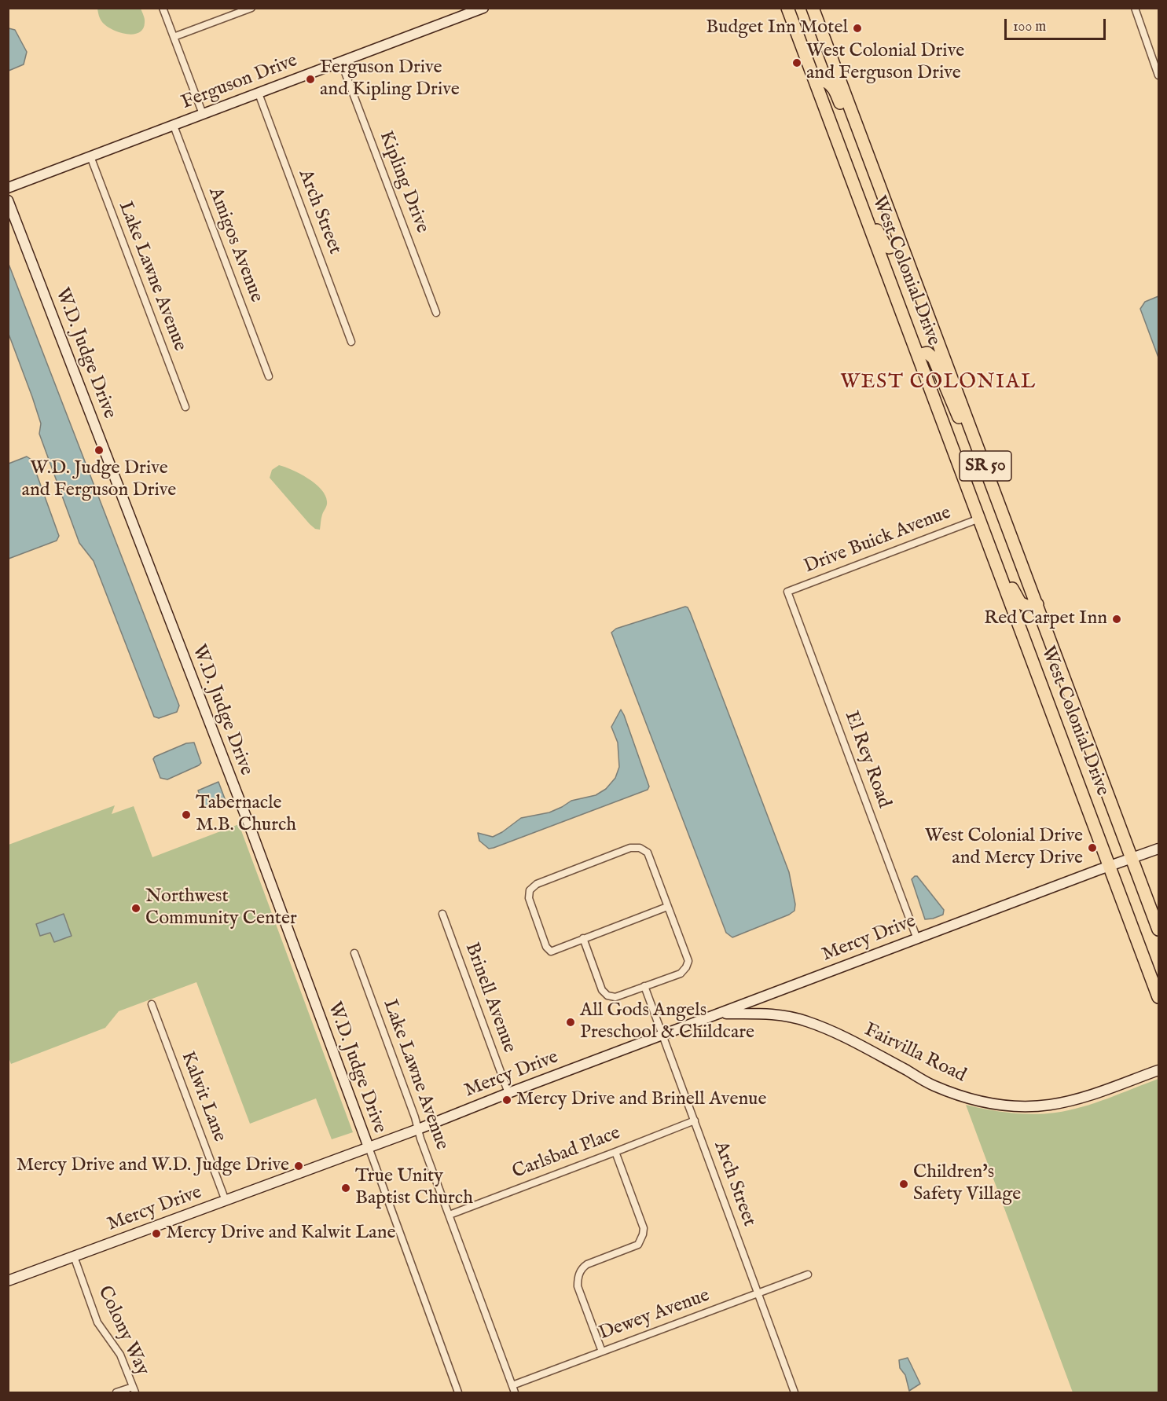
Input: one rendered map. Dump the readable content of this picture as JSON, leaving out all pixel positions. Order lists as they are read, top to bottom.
{
  "streets": {
    "highway": ["West Colonial Drive", "SR 50"],
    "street": [
      "Ferguson Drive",
      "Kipling Drive",
      "Arch Street",
      "Amigos Avenue",
      "Lake Lawne Avenue",
      "W.D. Judge Drive",
      "Drive Buick Avenue",
      "El Rey Road",
      "Mercy Drive",
      "Brinell Avenue",
      "Fairvilla Road",
      "Kalwit Lane",
      "Carlsbad Place",
      "Dewey Avenue",
      "Colony Way"
    ]
  },
  "crossings": [
    ["Ferguson Drive", "Kipling Drive"],
    ["Ferguson Drive", "Arch Street"],
    ["Ferguson Drive", "Amigos Avenue"],
    ["Ferguson Drive", "Lake Lawne Avenue"],
    ["Arch Street", "Mercy Drive"],
    ["Arch Street", "Carlsbad Place"],
    ["Arch Street", "Dewey Avenue"],
    ["West Colonial Drive", "Drive Buick Avenue"],
    ["West Colonial Drive", "Mercy Drive"],
    ["Lake Lawne Avenue", "Mercy Drive"],
    ["Lake Lawne Avenue", "Carlsbad Place"],
    ["Lake Lawne Avenue", "Dewey Avenue"],
    ["W.D. Judge Drive", "Mercy Drive"],
    ["Drive Buick Avenue", "El Rey Road"],
    ["El Rey Road", "Mercy Drive"],
    ["Mercy Drive", "Brinell Avenue"],
    ["Mercy Drive", "Fairvilla Road"],
    ["Mercy Drive", "Kalwit Lane"],
    ["Mercy Drive", "Colony Way"]
  ],
  "districts": ["WEST COLONIAL"],
  "places": [
    "Budget Inn Motel",
    "West Colonial Drive and Ferguson Drive",
    "Ferguson Drive and Kipling Drive",
    "W.D. Judge Drive and Ferguson Drive",
    "Red Carpet Inn",
    "Tabernacle M.B. Church",
    "West Colonial Drive and Mercy Drive",
    "Northwest Community Center",
    "All Gods Angels Preschool & Childcare",
    "Mercy Drive and Brinell Avenue",
    "Mercy Drive and W.D. Judge Drive",
    "Children's Safety Village",
    "True Unity Baptist Church",
    "Mercy Drive and Kalwit Lane"
  ],
  "scale_bar": "100 m"
}
